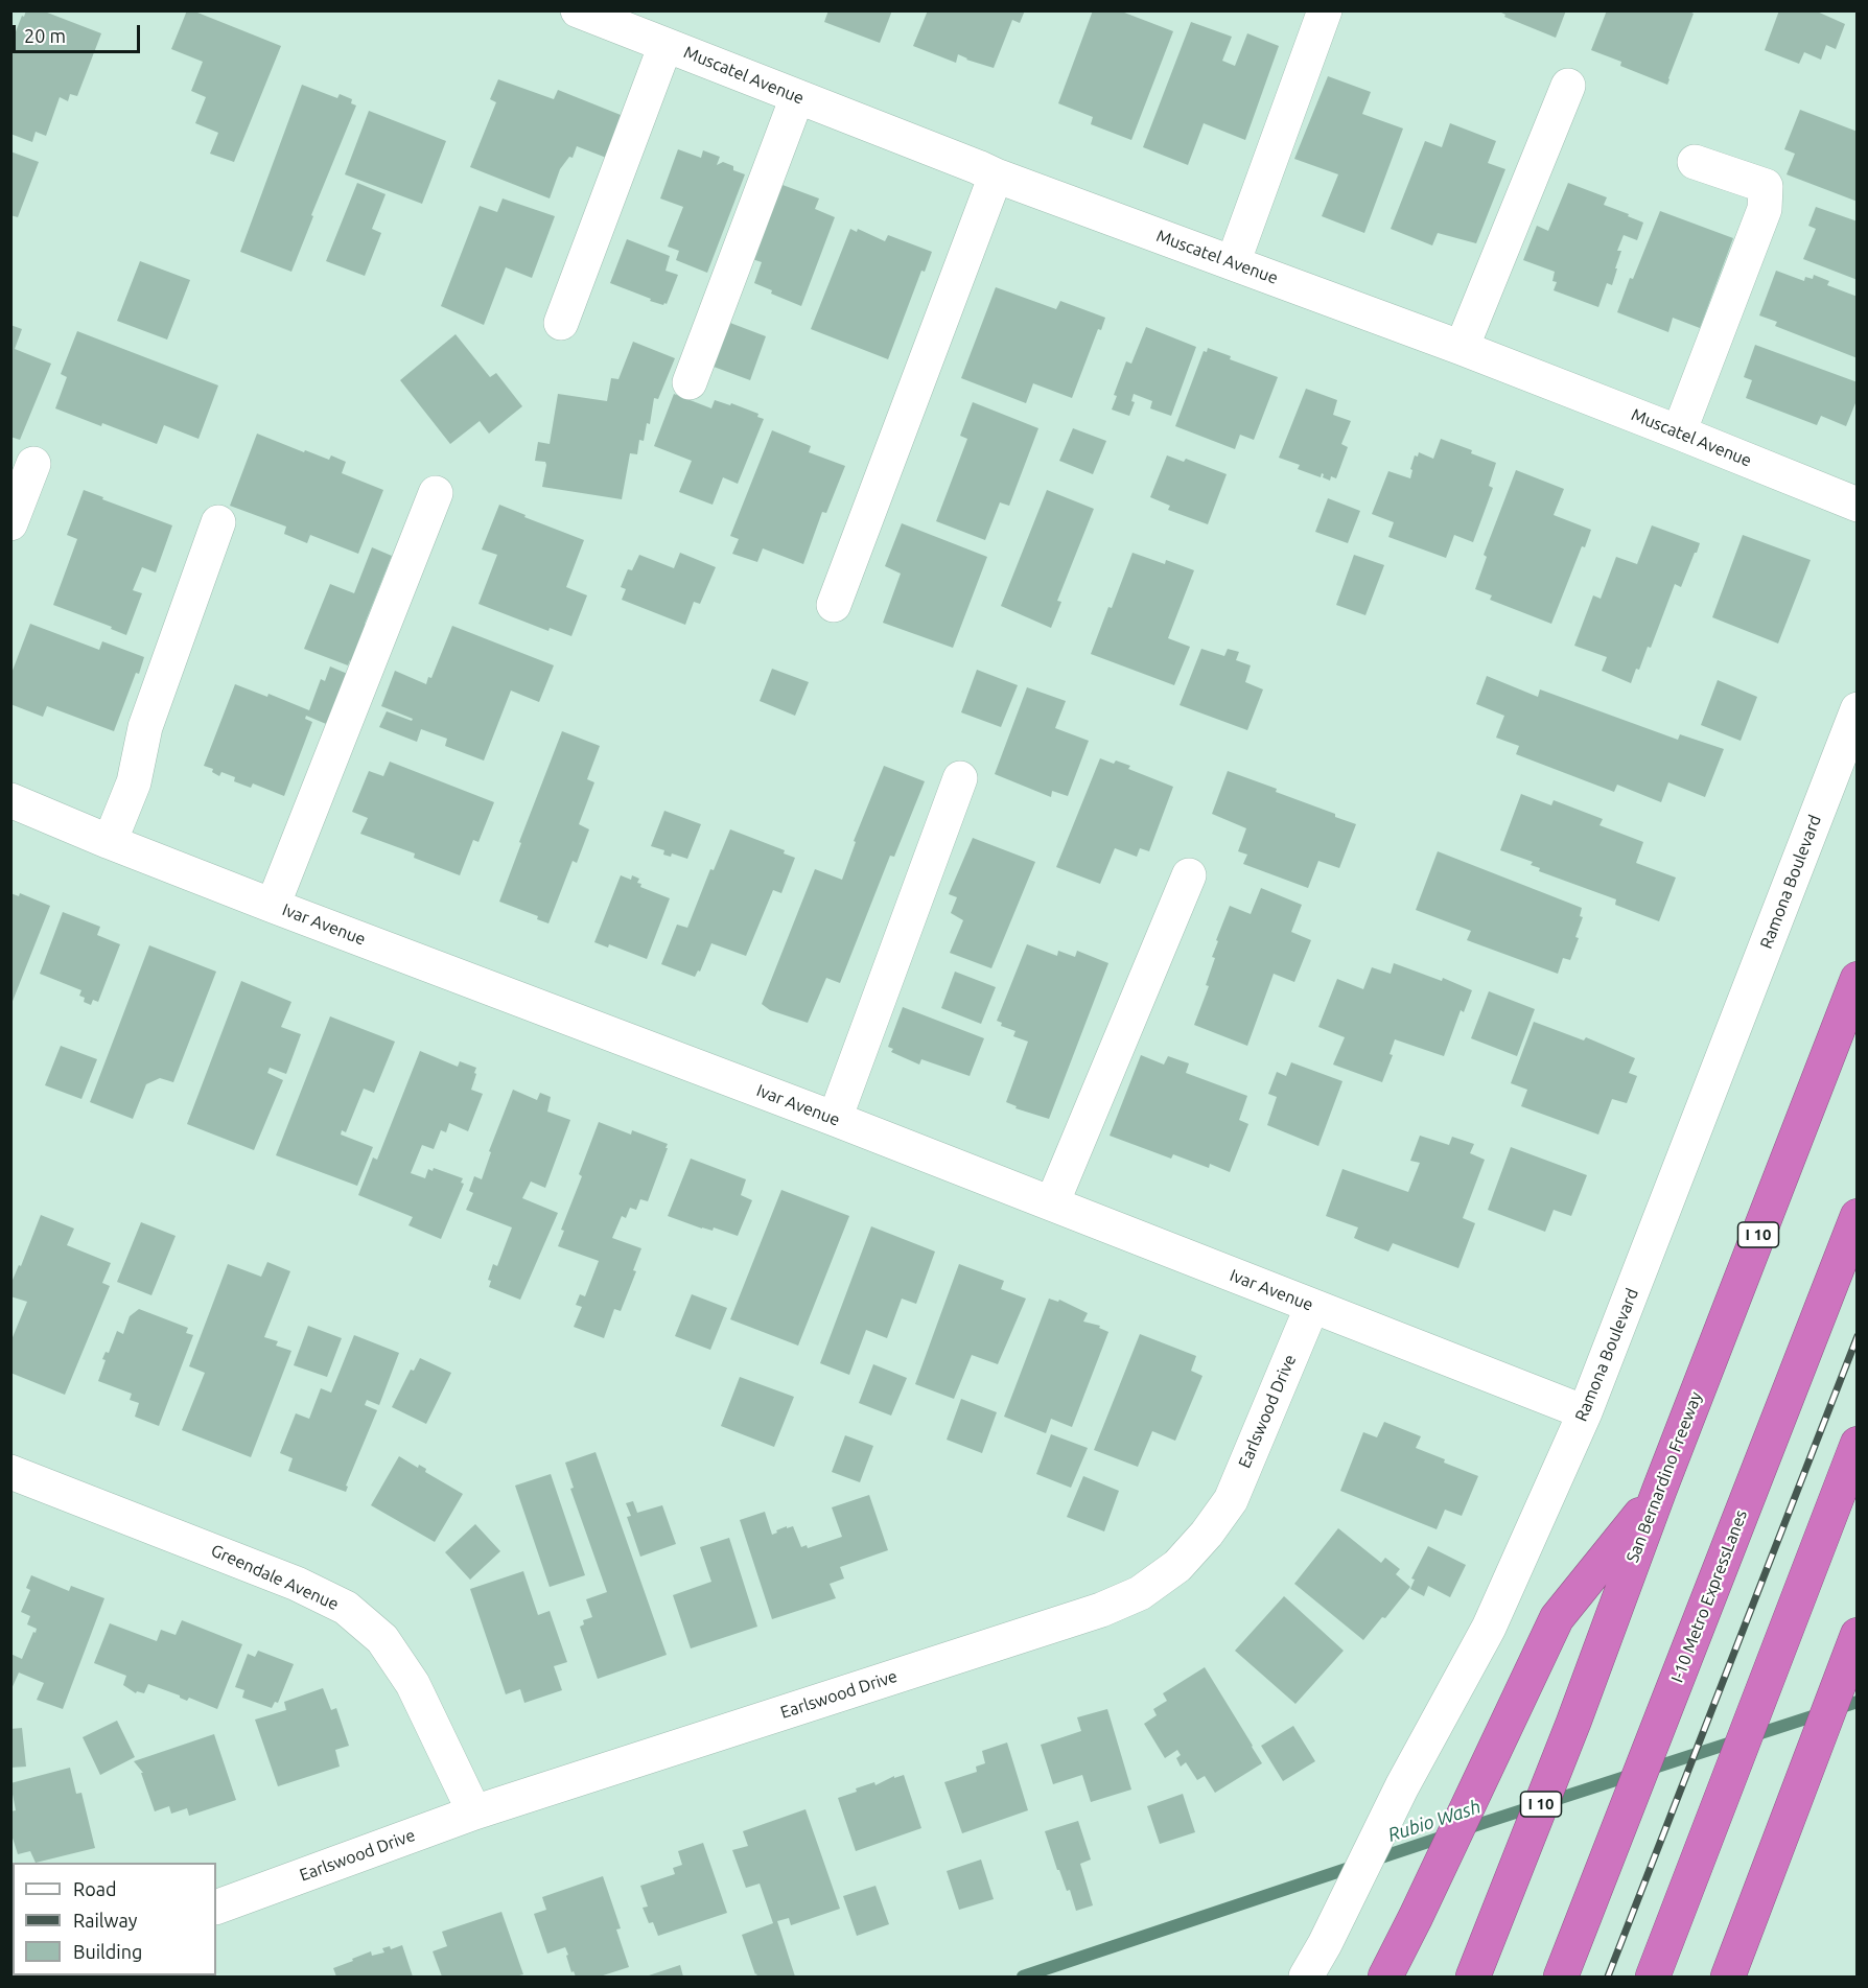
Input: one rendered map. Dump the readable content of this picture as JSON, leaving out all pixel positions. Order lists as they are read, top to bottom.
{
  "streets": {
    "highway": ["I 10", "San Bernardino Freeway", "I-10 Metro ExpressLanes"],
    "street": [
      "Muscatel Avenue",
      "Ramona Boulevard",
      "Ivar Avenue",
      "Earlswood Drive",
      "Greendale Avenue"
    ]
  },
  "crossings": [
    ["Ramona Boulevard", "Ivar Avenue"],
    ["Ivar Avenue", "Earlswood Drive"],
    ["Earlswood Drive", "Greendale Avenue"]
  ],
  "water": ["Rubio Wash"],
  "legend": ["Road", "Railway", "Building"],
  "scale_bar": "20 m"
}
